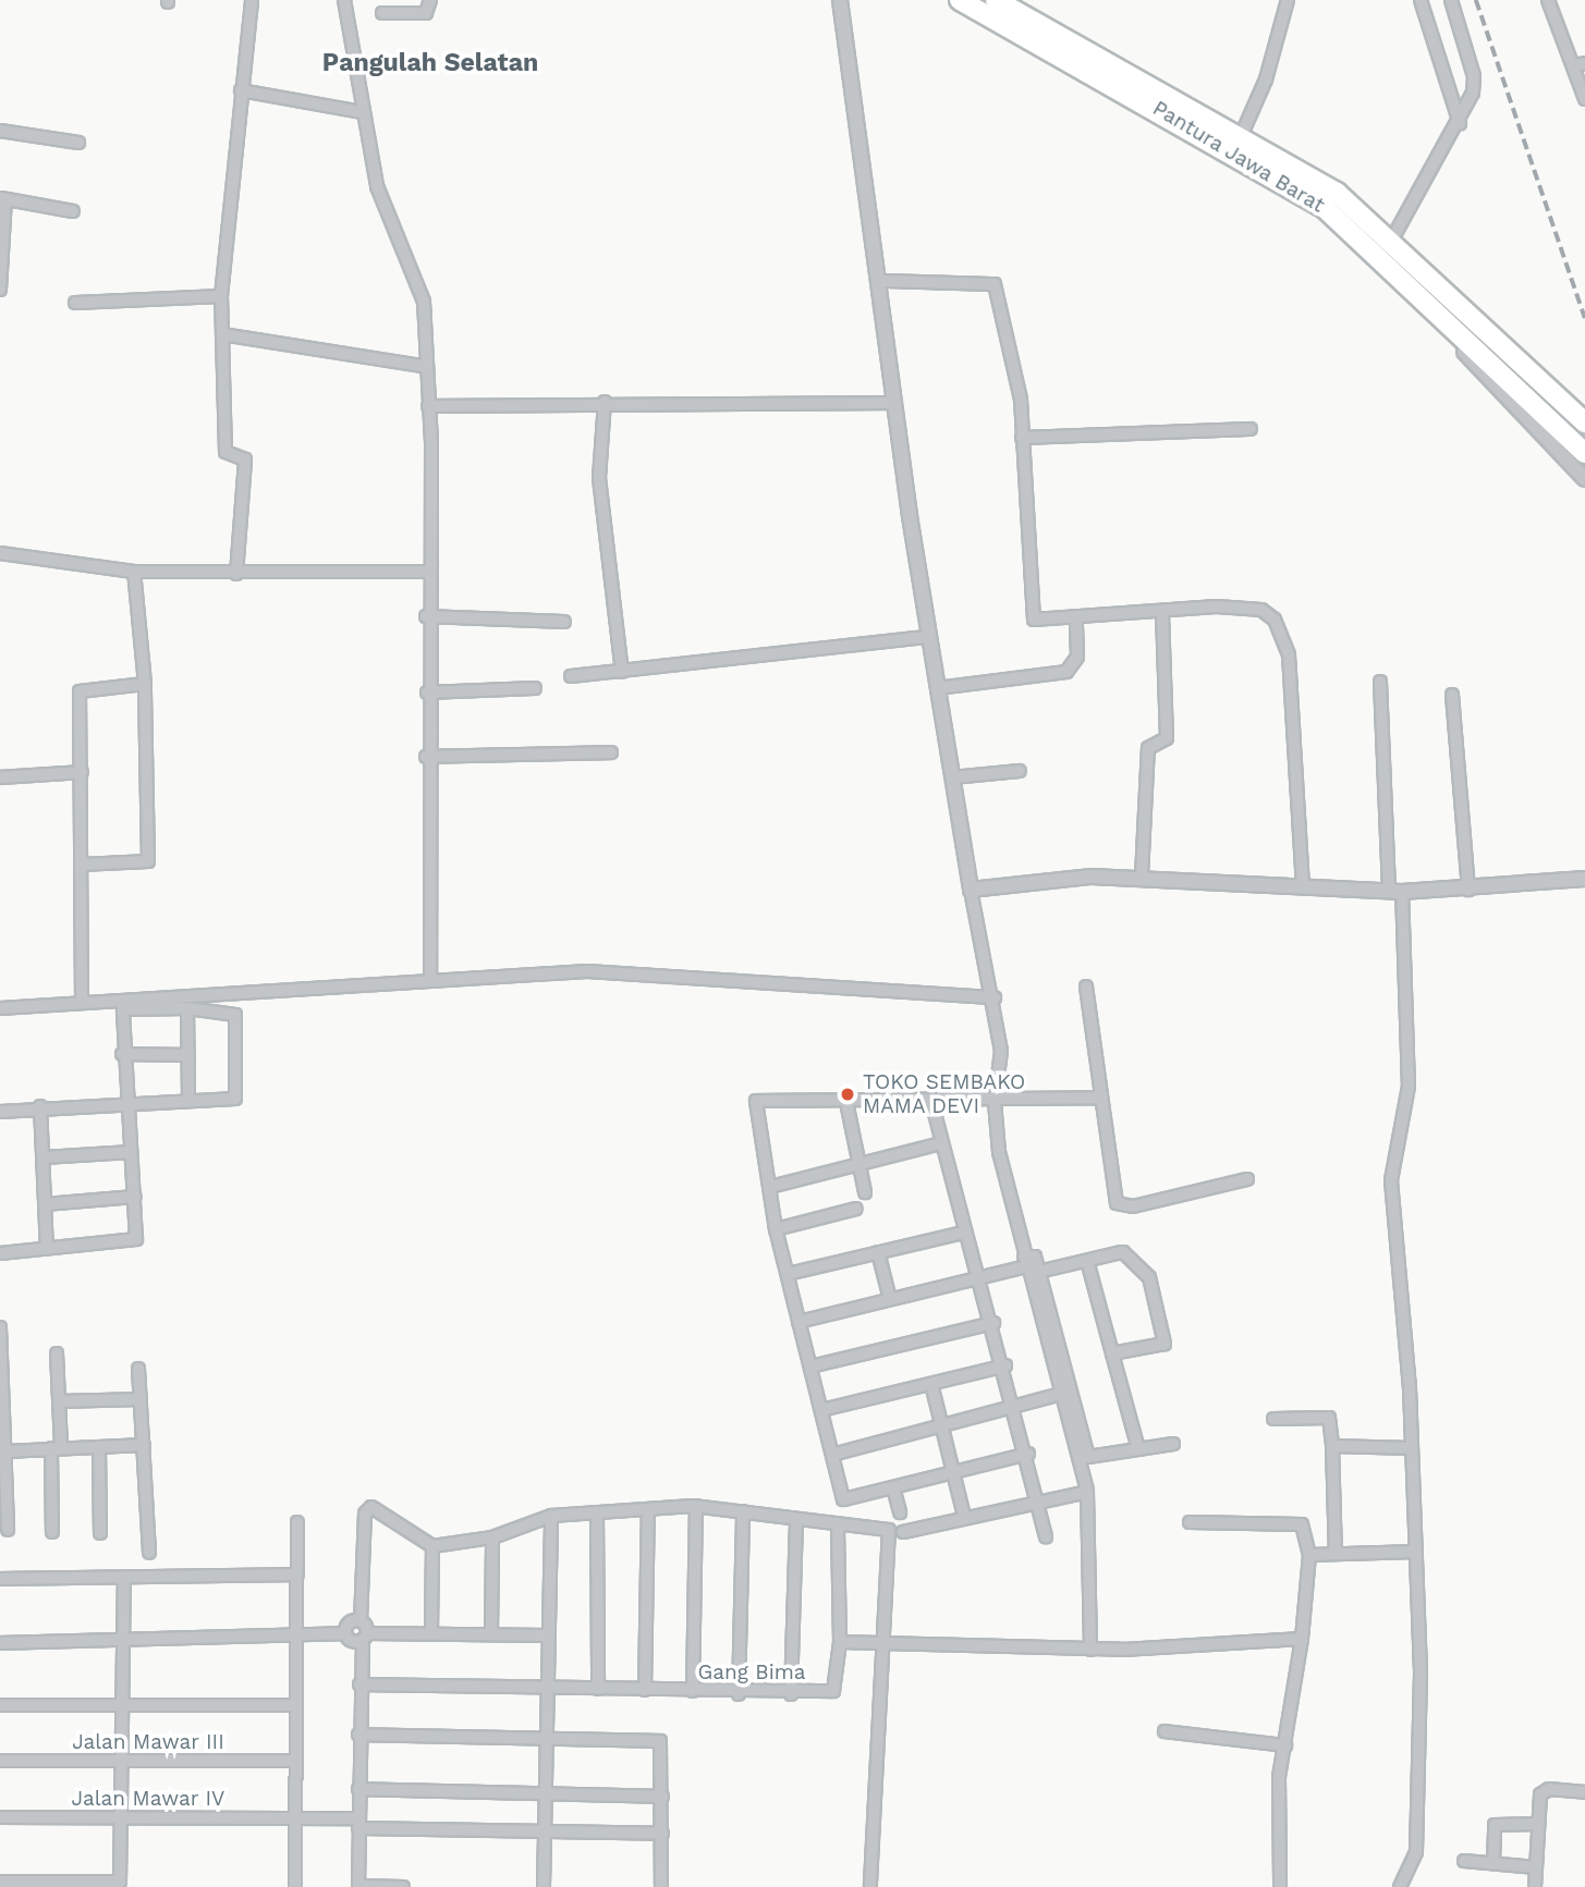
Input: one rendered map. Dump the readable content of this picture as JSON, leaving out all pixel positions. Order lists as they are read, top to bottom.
{
  "streets": {
    "highway": ["Pantura Jawa Barat"],
    "street": ["Gang Bima", "Jalan Mawar III", "Jalan Mawar IV"]
  },
  "districts": ["Pangulah Selatan"],
  "places": ["TOKO SEMBAKO MAMA DEVI"]
}
